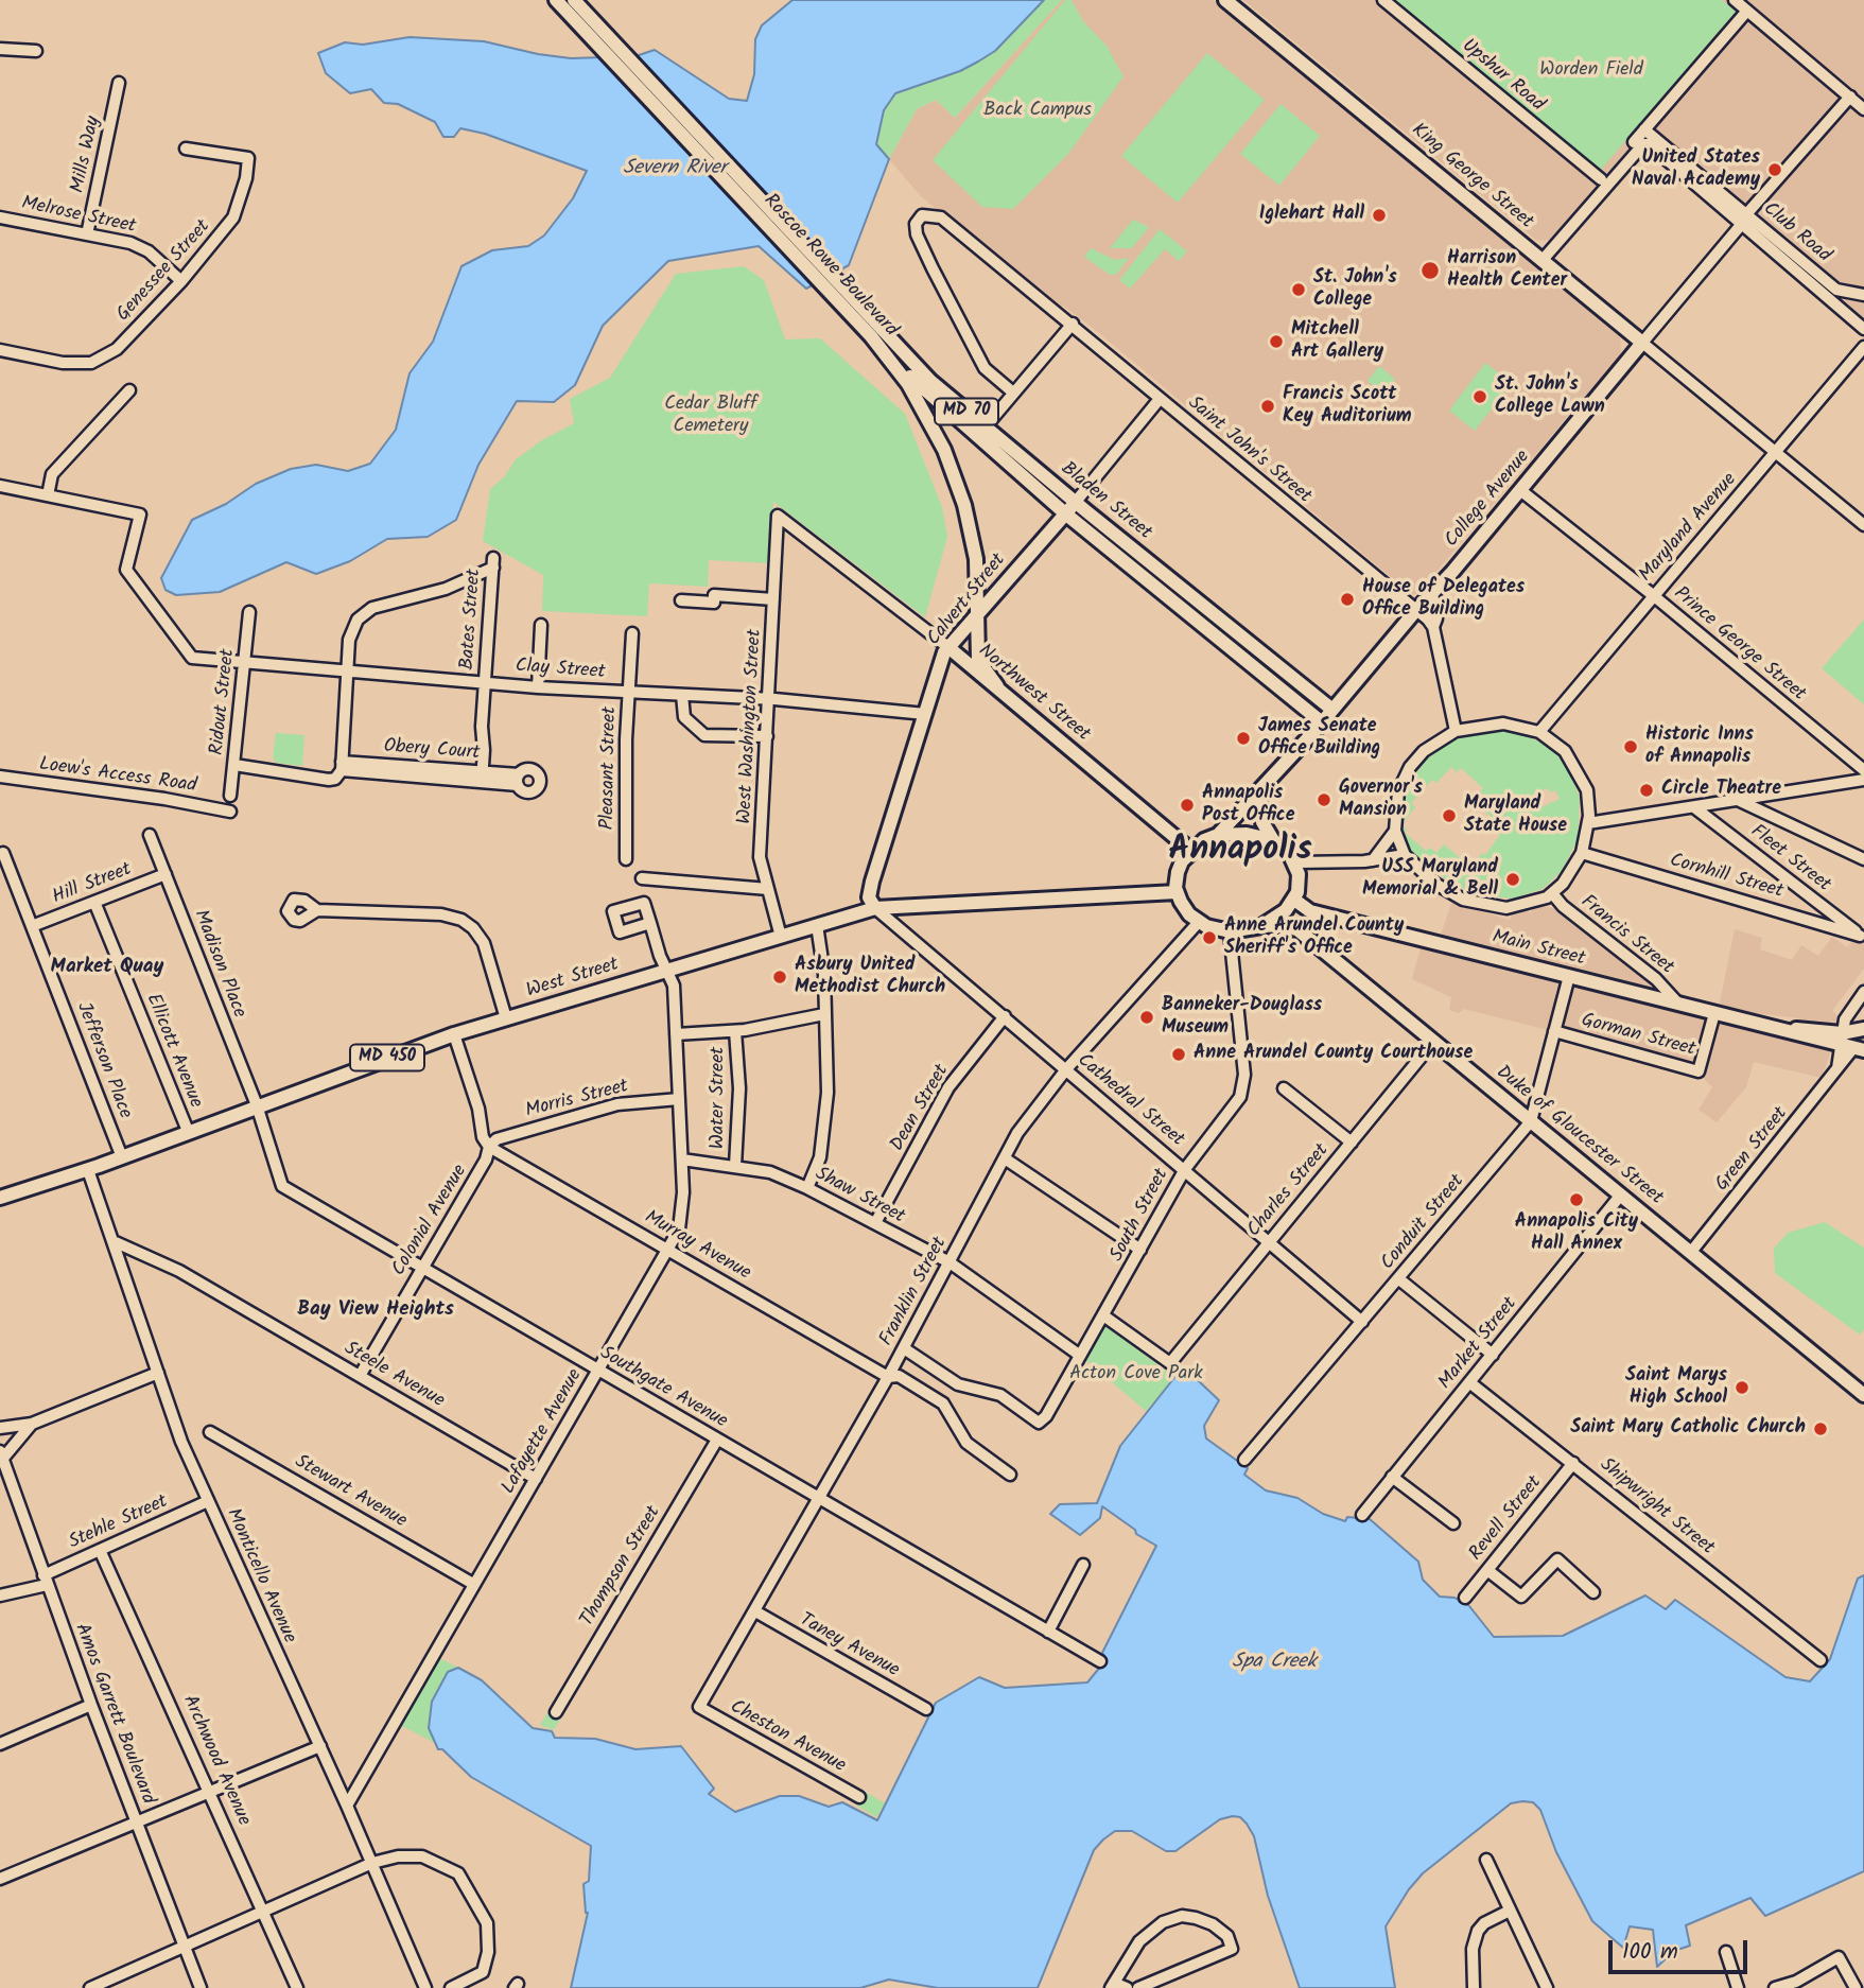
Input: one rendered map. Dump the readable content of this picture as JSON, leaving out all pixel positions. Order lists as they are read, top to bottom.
{
  "streets": {
    "main road": [
      "King George Street",
      "Roscoe Rowe Boulevard",
      "MD 70",
      "College Avenue",
      "Bladen Street",
      "Calvert Street",
      "Northwest Street",
      "Main Street",
      "West Street",
      "MD 450",
      "Duke of Gloucester Street"
    ],
    "street": [
      "Upshur Road",
      "Mills Way",
      "Melrose Street",
      "Club Road",
      "Genessee Street",
      "Saint John's Street",
      "Maryland Avenue",
      "Bates Street",
      "Prince George Street",
      "Clay Street",
      "Ridout Street",
      "West Washington Street",
      "Obery Court",
      "Pleasant Street",
      "Loew's Access Road",
      "Fleet Street",
      "Cornhill Street",
      "Hill Street",
      "Francis Street",
      "Madison Place",
      "Gorman Street",
      "Ellicott Avenue",
      "Jefferson Place",
      "Water Street",
      "Morris Street",
      "Cathedral Street",
      "Dean Street",
      "Green Street",
      "Charles Street",
      "Shaw Street",
      "South Street",
      "Colonial Avenue",
      "Conduit Street",
      "Murray Avenue",
      "Franklin Street",
      "Market Street",
      "Steele Avenue",
      "Southgate Avenue",
      "Lafayette Avenue",
      "Stewart Avenue",
      "Shipwright Street",
      "Revell Street",
      "Stehle Street",
      "Thompson Street",
      "Monticello Avenue",
      "Taney Avenue",
      "Amos Garrett Boulevard",
      "Cheston Avenue",
      "Archwood Avenue"
    ]
  },
  "crossings": [
    ["Mills Way", "Melrose Street"],
    ["King George Street", "College Avenue"],
    ["King George Street", "Maryland Avenue"],
    ["Melrose Street", "Genessee Street"],
    ["Roscoe Rowe Boulevard", "Bladen Street"],
    ["Roscoe Rowe Boulevard", "Calvert Street"],
    ["Roscoe Rowe Boulevard", "Northwest Street"],
    ["Saint John's Street", "College Avenue"],
    ["Saint John's Street", "Calvert Street"],
    ["College Avenue", "Bladen Street"],
    ["College Avenue", "Prince George Street"],
    ["College Avenue", "Northwest Street"],
    ["College Avenue", "Main Street"],
    ["College Avenue", "West Street"],
    ["College Avenue", "Duke of Gloucester Street"],
    ["College Avenue", "South Street"],
    ["College Avenue", "Franklin Street"],
    ["Bladen Street", "Calvert Street"],
    ["Maryland Avenue", "Prince George Street"],
    ["Maryland Avenue", "Cornhill Street"],
    ["Maryland Avenue", "Francis Street"],
    ["Calvert Street", "Clay Street"],
    ["Calvert Street", "Northwest Street"],
    ["Calvert Street", "West Street"],
    ["Calvert Street", "Cathedral Street"],
    ["Bates Street", "Clay Street"],
    ["Bates Street", "Obery Court"],
    ["Clay Street", "Ridout Street"],
    ["Clay Street", "West Washington Street"],
    ["Clay Street", "Pleasant Street"],
    ["Northwest Street", "West Washington Street"],
    ["Northwest Street", "Main Street"],
    ["Northwest Street", "West Street"],
    ["Northwest Street", "Duke of Gloucester Street"],
    ["Northwest Street", "South Street"],
    ["Northwest Street", "Franklin Street"],
    ["Ridout Street", "Obery Court"],
    ["West Washington Street", "West Street"],
    ["Fleet Street", "Cornhill Street"],
    ["Cornhill Street", "Francis Street"],
    ["Hill Street", "Madison Place"],
    ["Hill Street", "Ellicott Avenue"],
    ["Hill Street", "Jefferson Place"],
    ["Francis Street", "Main Street"],
    ["Main Street", "West Street"],
    ["Main Street", "Gorman Street"],
    ["Main Street", "Duke of Gloucester Street"],
    ["Main Street", "Green Street"],
    ["Main Street", "South Street"],
    ["Main Street", "Conduit Street"],
    ["Main Street", "Franklin Street"],
    ["Madison Place", "West Street"],
    ["Madison Place", "Southgate Avenue"],
    ["West Street", "Ellicott Avenue"],
    ["West Street", "Jefferson Place"],
    ["West Street", "Cathedral Street"],
    ["West Street", "Duke of Gloucester Street"],
    ["West Street", "South Street"],
    ["West Street", "Franklin Street"],
    ["West Street", "Southgate Avenue"],
    ["West Street", "Lafayette Avenue"],
    ["West Street", "Monticello Avenue"],
    ["Gorman Street", "Conduit Street"],
    ["Water Street", "Shaw Street"],
    ["Morris Street", "Colonial Avenue"],
    ["Morris Street", "Murray Avenue"],
    ["Morris Street", "Lafayette Avenue"],
    ["Cathedral Street", "Dean Street"],
    ["Cathedral Street", "Charles Street"],
    ["Cathedral Street", "South Street"],
    ["Cathedral Street", "Conduit Street"],
    ["Cathedral Street", "Franklin Street"],
    ["Dean Street", "Shaw Street"],
    ["Duke of Gloucester Street", "Green Street"],
    ["Duke of Gloucester Street", "Charles Street"],
    ["Duke of Gloucester Street", "South Street"],
    ["Duke of Gloucester Street", "Conduit Street"],
    ["Duke of Gloucester Street", "Franklin Street"],
    ["Duke of Gloucester Street", "Market Street"],
    ["Charles Street", "South Street"],
    ["Shaw Street", "South Street"],
    ["Shaw Street", "Franklin Street"],
    ["Shaw Street", "Lafayette Avenue"],
    ["South Street", "Franklin Street"],
    ["Colonial Avenue", "Murray Avenue"],
    ["Colonial Avenue", "Steele Avenue"],
    ["Colonial Avenue", "Southgate Avenue"],
    ["Murray Avenue", "Franklin Street"],
    ["Murray Avenue", "Lafayette Avenue"],
    ["Franklin Street", "Southgate Avenue"],
    ["Franklin Street", "Taney Avenue"],
    ["Franklin Street", "Cheston Avenue"],
    ["Market Street", "Shipwright Street"],
    ["Steele Avenue", "Lafayette Avenue"],
    ["Steele Avenue", "Monticello Avenue"],
    ["Southgate Avenue", "Lafayette Avenue"],
    ["Southgate Avenue", "Thompson Street"],
    ["Lafayette Avenue", "Stewart Avenue"],
    ["Lafayette Avenue", "Monticello Avenue"],
    ["Shipwright Street", "Revell Street"],
    ["Stehle Street", "Monticello Avenue"],
    ["Stehle Street", "Amos Garrett Boulevard"],
    ["Stehle Street", "Archwood Avenue"]
  ],
  "districts": ["Annapolis", "Market Quay", "Bay View Heights"],
  "water": ["Severn River", "Spa Creek"],
  "parks": [
    "Worden Field",
    "Back Campus",
    "Cedar Bluff Cemetery",
    "Acton Cove Park"
  ],
  "places": [
    "United States Naval Academy",
    "Iglehart Hall",
    "Harrison Health Center",
    "St. John's College",
    "Mitchell Art Gallery",
    "St. John's College Lawn",
    "Francis Scott Key Auditorium",
    "House of Delegates Office Building",
    "James Senate Office Building",
    "Historic Inns of Annapolis",
    "Circle Theatre",
    "Governor's Mansion",
    "Annapolis Post Office",
    "Maryland State House",
    "USS Maryland Memorial & Bell",
    "Anne Arundel County Sheriff's Office",
    "Asbury United Methodist Church",
    "Banneker-Douglass Museum",
    "Anne Arundel County Courthouse",
    "Annapolis City Hall Annex",
    "Saint Marys High School",
    "Saint Mary Catholic Church"
  ],
  "scale_bar": "100 m"
}
